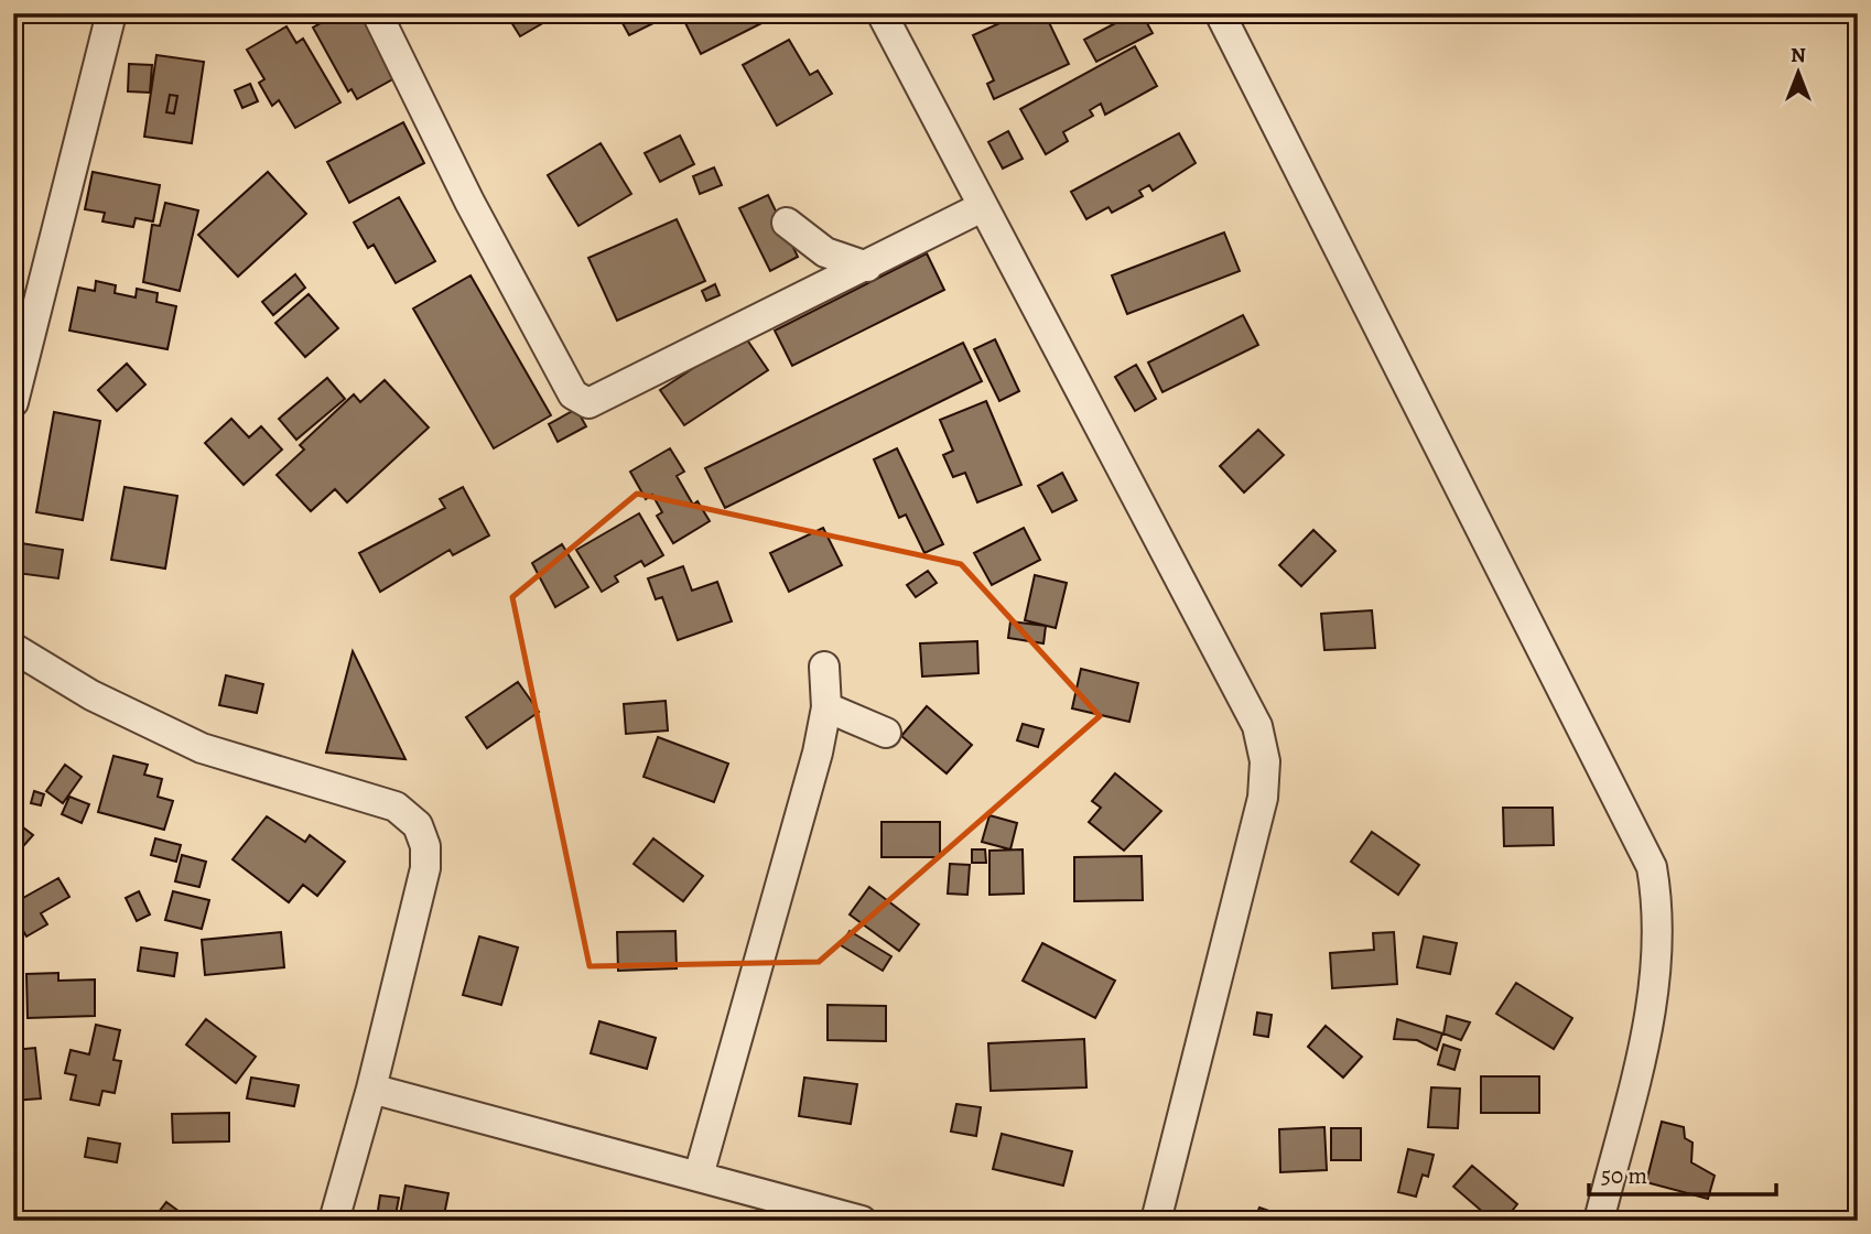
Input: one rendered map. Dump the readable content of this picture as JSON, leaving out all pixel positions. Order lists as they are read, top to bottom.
{
  "scale_bar": "50 m",
  "north": "top"
}
